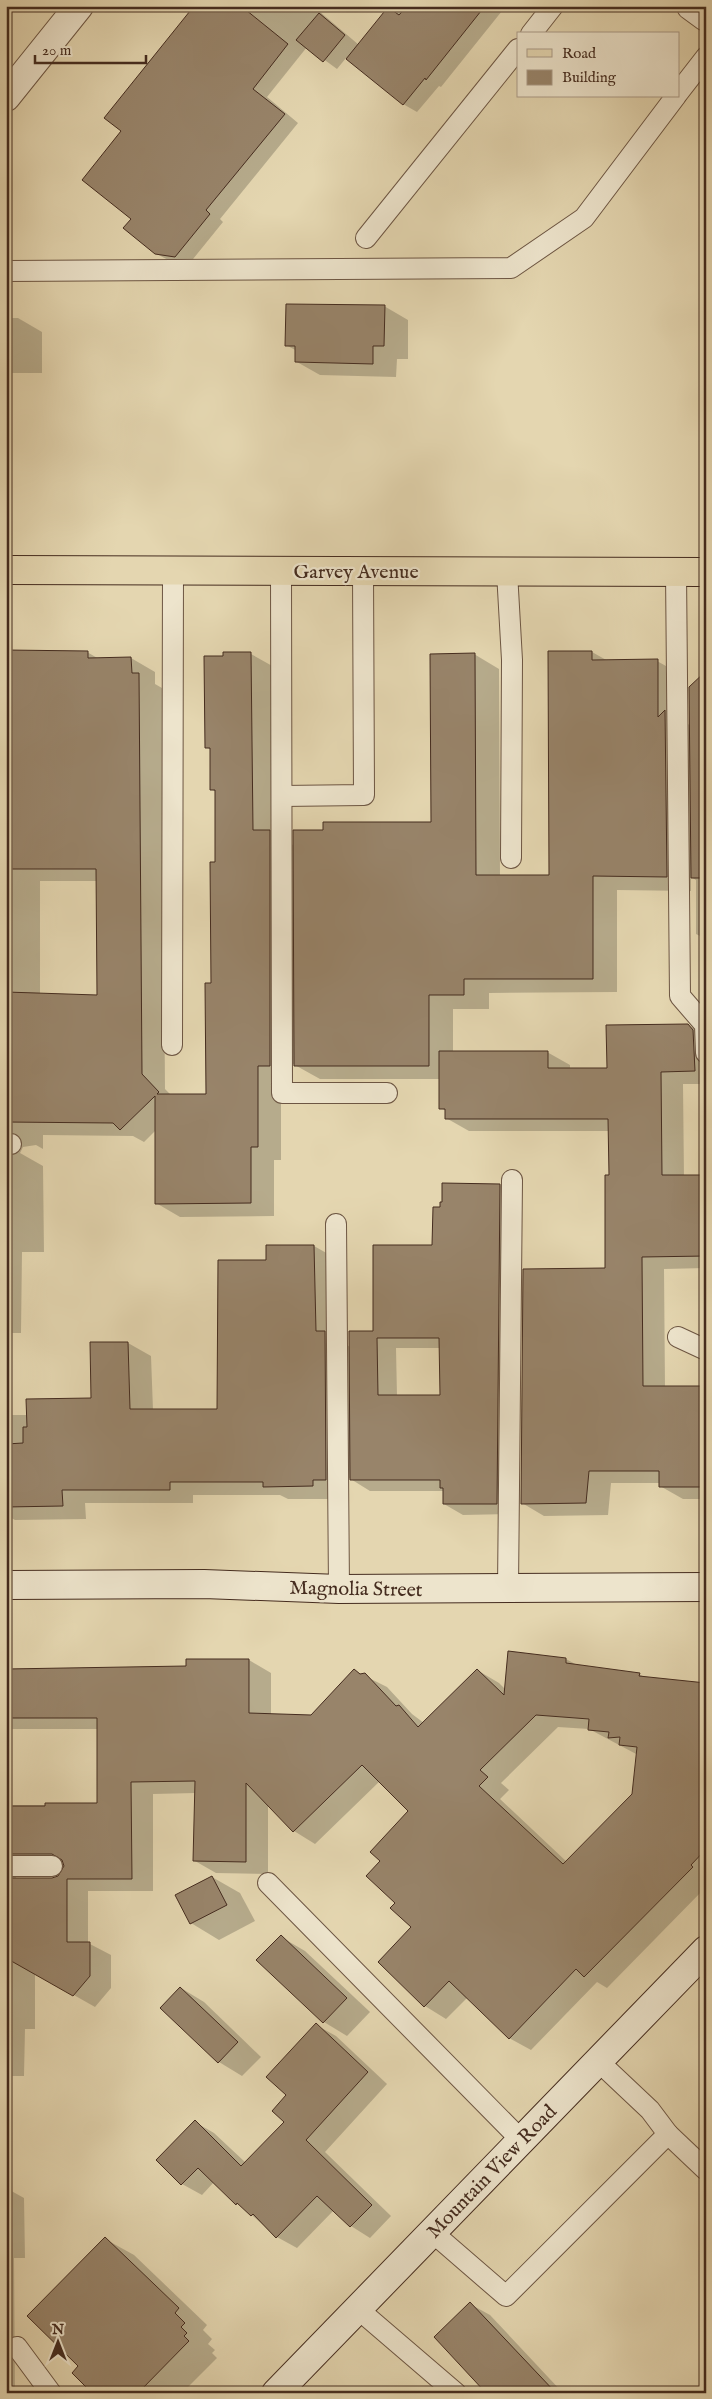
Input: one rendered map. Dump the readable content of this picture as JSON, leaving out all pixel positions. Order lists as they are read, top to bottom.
{
  "streets": {
    "main road": ["Garvey Avenue"],
    "street": ["Magnolia Street", "Mountain View Road"]
  },
  "legend": ["Road", "Building"],
  "scale_bar": "20 m",
  "north": "top"
}
